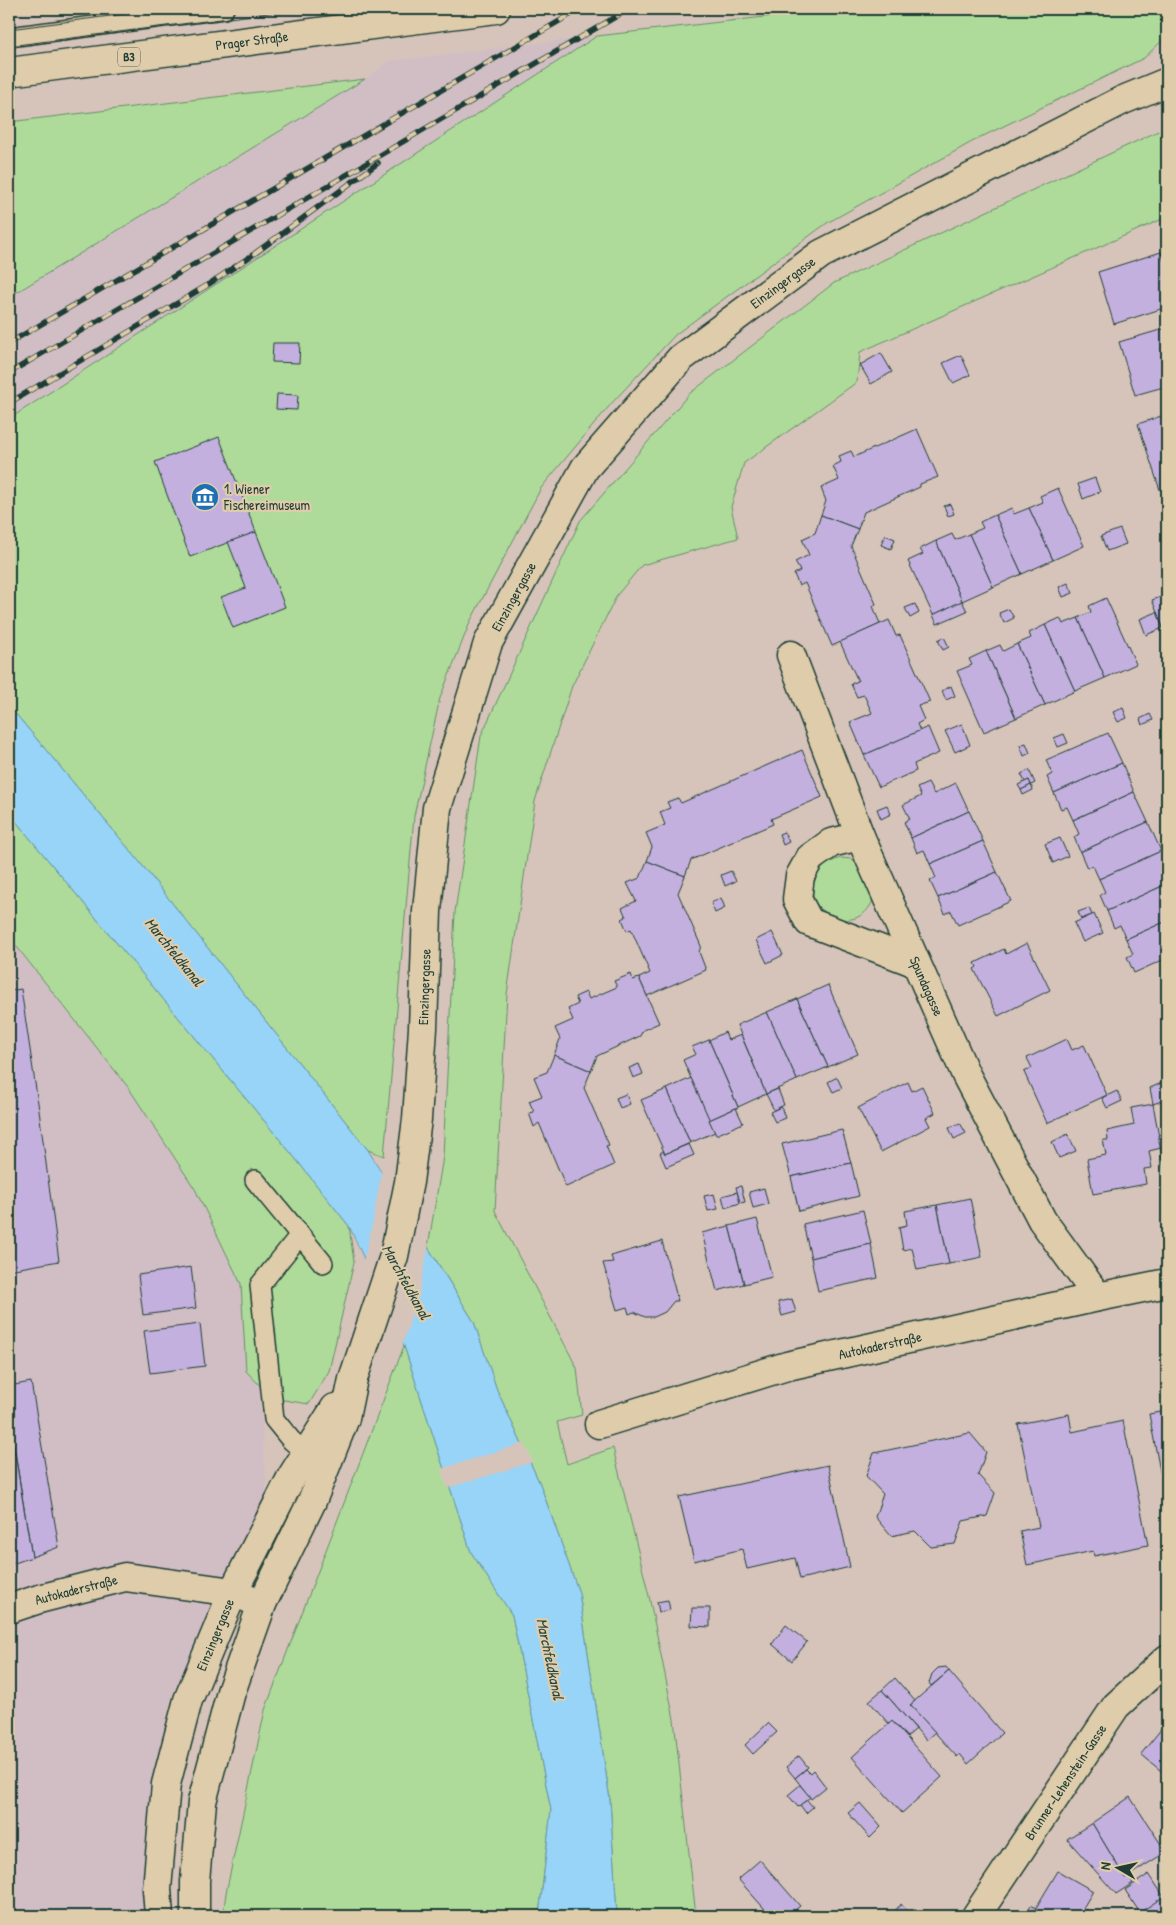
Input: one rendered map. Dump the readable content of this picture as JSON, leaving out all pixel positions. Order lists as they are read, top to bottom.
{
  "streets": {
    "main road": [
      "Prager Straße",
      "B3",
      "Einzingergasse",
      "Spundagasse",
      "Autokaderstraße",
      "Brunner-Lehenstein-Gasse"
    ]
  },
  "crossings": [
    ["Einzingergasse", "Autokaderstraße"],
    ["Spundagasse", "Autokaderstraße"]
  ],
  "water": ["Marchfeldkanal"],
  "places": {
    "museum": ["1. Wiener Fischereimuseum"]
  },
  "north": "left"
}
